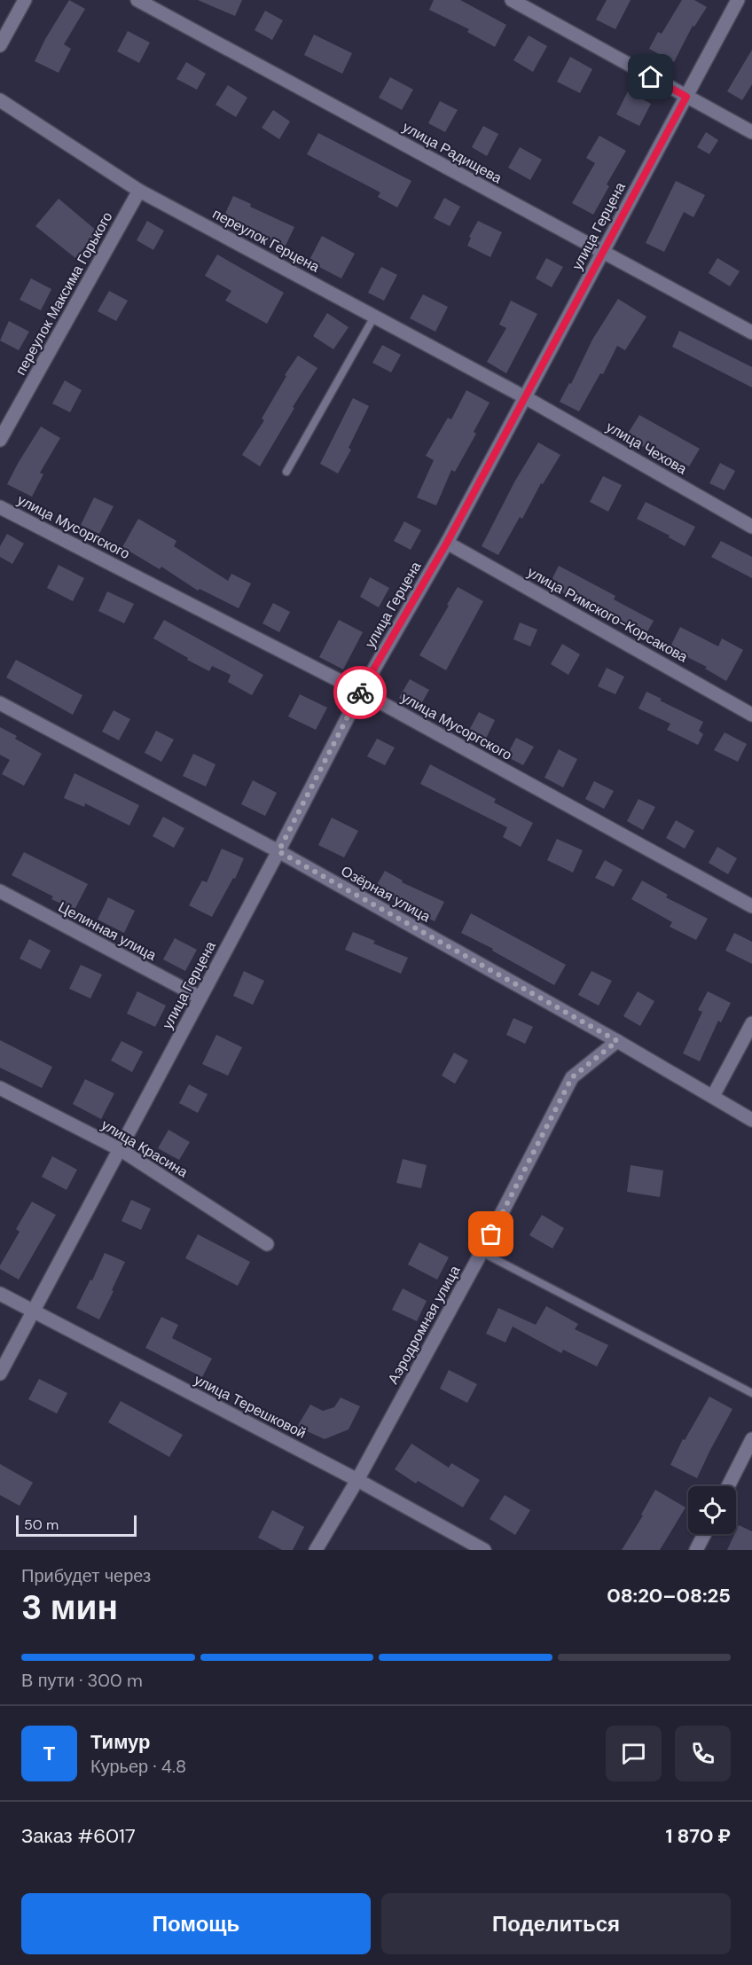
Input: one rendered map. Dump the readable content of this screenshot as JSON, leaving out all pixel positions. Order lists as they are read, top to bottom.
{
  "streets": {
    "street": [
      "улица Радищева",
      "улица Герцена",
      "переулок Герцена",
      "переулок Максима Горького",
      "улица Чехова",
      "улица Мусоргского",
      "улица Римского-Корсакова",
      "Озёрная улица",
      "Целинная улица",
      "улица Красина",
      "Аэродромная улица",
      "улица Терешковой"
    ]
  },
  "crossings": [
    ["улица Радищева", "улица Герцена"],
    ["улица Герцена", "переулок Герцена"],
    ["улица Герцена", "улица Чехова"],
    ["улица Герцена", "улица Мусоргского"],
    ["улица Герцена", "улица Римского-Корсакова"],
    ["улица Герцена", "Озёрная улица"],
    ["улица Герцена", "Целинная улица"],
    ["улица Герцена", "улица Красина"],
    ["улица Герцена", "улица Терешковой"],
    ["переулок Герцена", "переулок Максима Горького"],
    ["переулок Герцена", "улица Чехова"],
    ["Озёрная улица", "Аэродромная улица"],
    ["Аэродромная улица", "улица Терешковой"]
  ],
  "scale_bar": "50 m",
  "page": {
    "scale": "50 m",
    "heading": ["3 мин", "Прибудет через", "08:20–08:25"],
    "panel": [
      "Тимур",
      "Курьер · 4.8",
      "Заказ #6017",
      "1 870 ₽"
    ],
    "bar": "В пути · 300 m",
    "round": "Т",
    "buttons": ["Помощь", "Поделиться"]
  }
}
